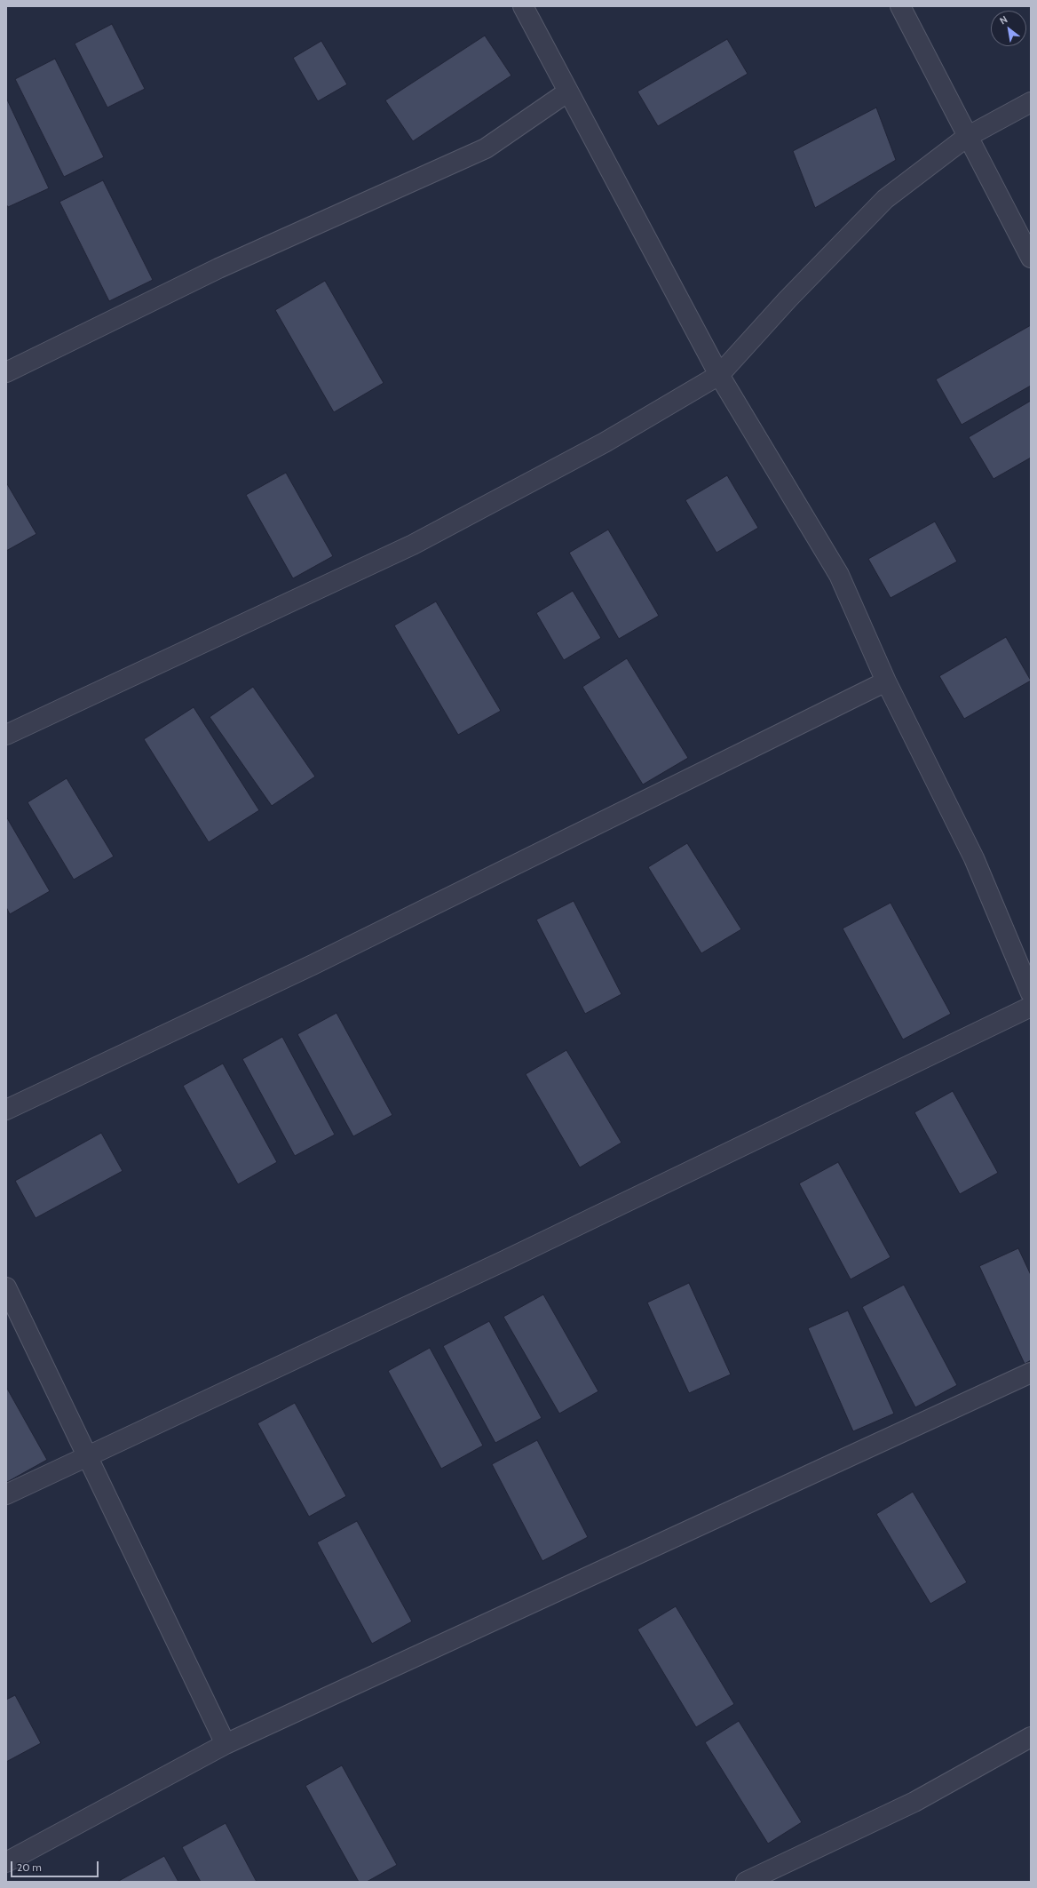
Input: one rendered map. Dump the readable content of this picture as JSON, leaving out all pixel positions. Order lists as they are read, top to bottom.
{
  "scale_bar": "20 m",
  "north": "top left"
}
